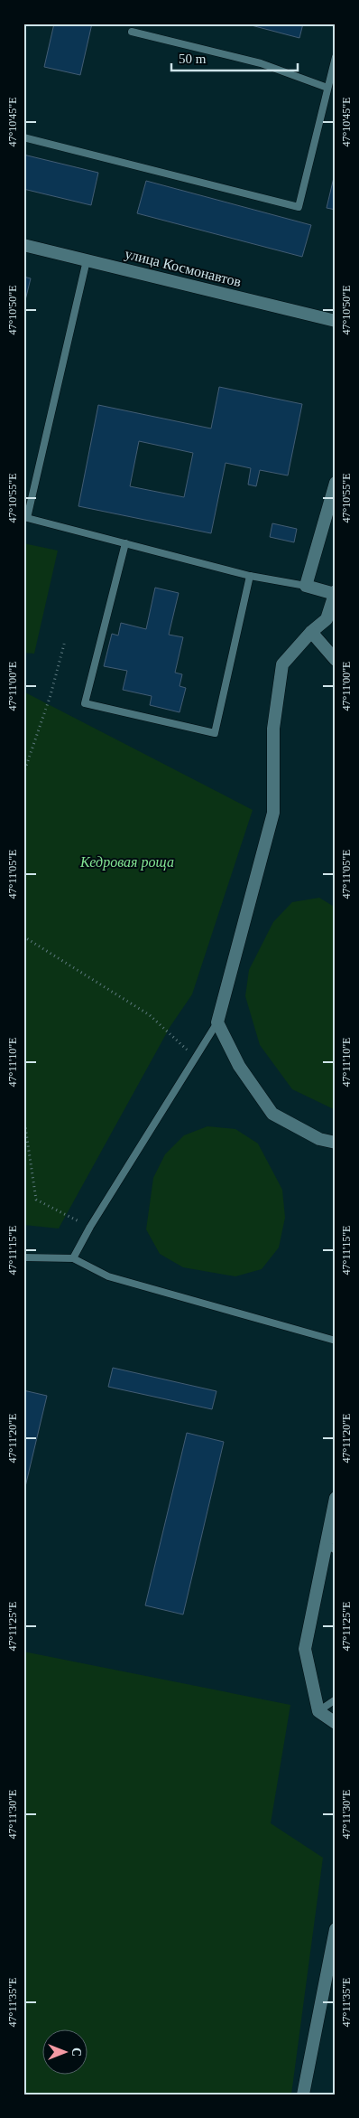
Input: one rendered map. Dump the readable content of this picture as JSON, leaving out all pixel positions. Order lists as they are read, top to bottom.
{
  "streets": {
    "street": ["улица Космонавтов"]
  },
  "parks": ["Кедровая роща"],
  "scale_bar": "50 m",
  "north": "right",
  "coordinates": [
    "47°10'45\"E",
    "47°10'50\"E",
    "47°10'55\"E",
    "47°11'00\"E",
    "47°11'05\"E",
    "47°11'10\"E",
    "47°11'15\"E",
    "47°11'20\"E",
    "47°11'25\"E",
    "47°11'30\"E",
    "47°11'35\"E"
  ]
}
